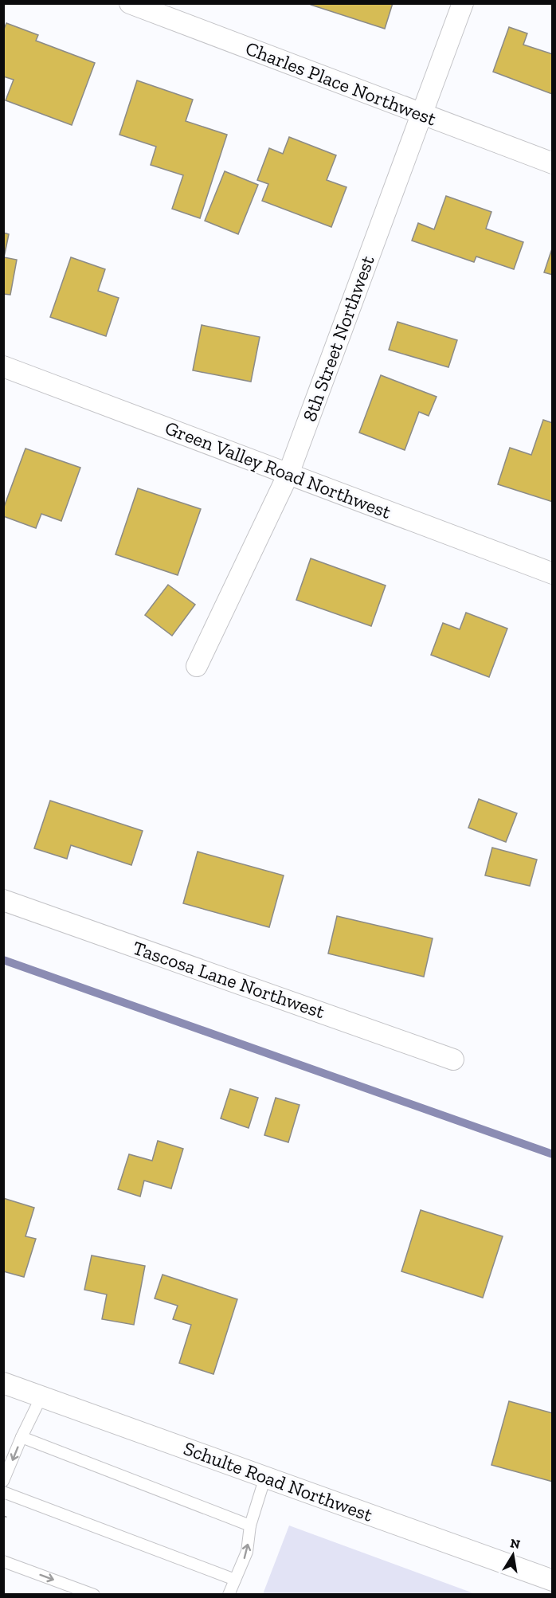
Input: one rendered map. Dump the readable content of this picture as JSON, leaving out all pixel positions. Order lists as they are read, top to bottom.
{
  "streets": {
    "street": [
      "Charles Place Northwest",
      "8th Street Northwest",
      "Green Valley Road Northwest",
      "Tascosa Lane Northwest",
      "Schulte Road Northwest"
    ]
  },
  "crossings": [
    ["Charles Place Northwest", "8th Street Northwest"],
    ["8th Street Northwest", "Green Valley Road Northwest"]
  ],
  "north": "top"
}
